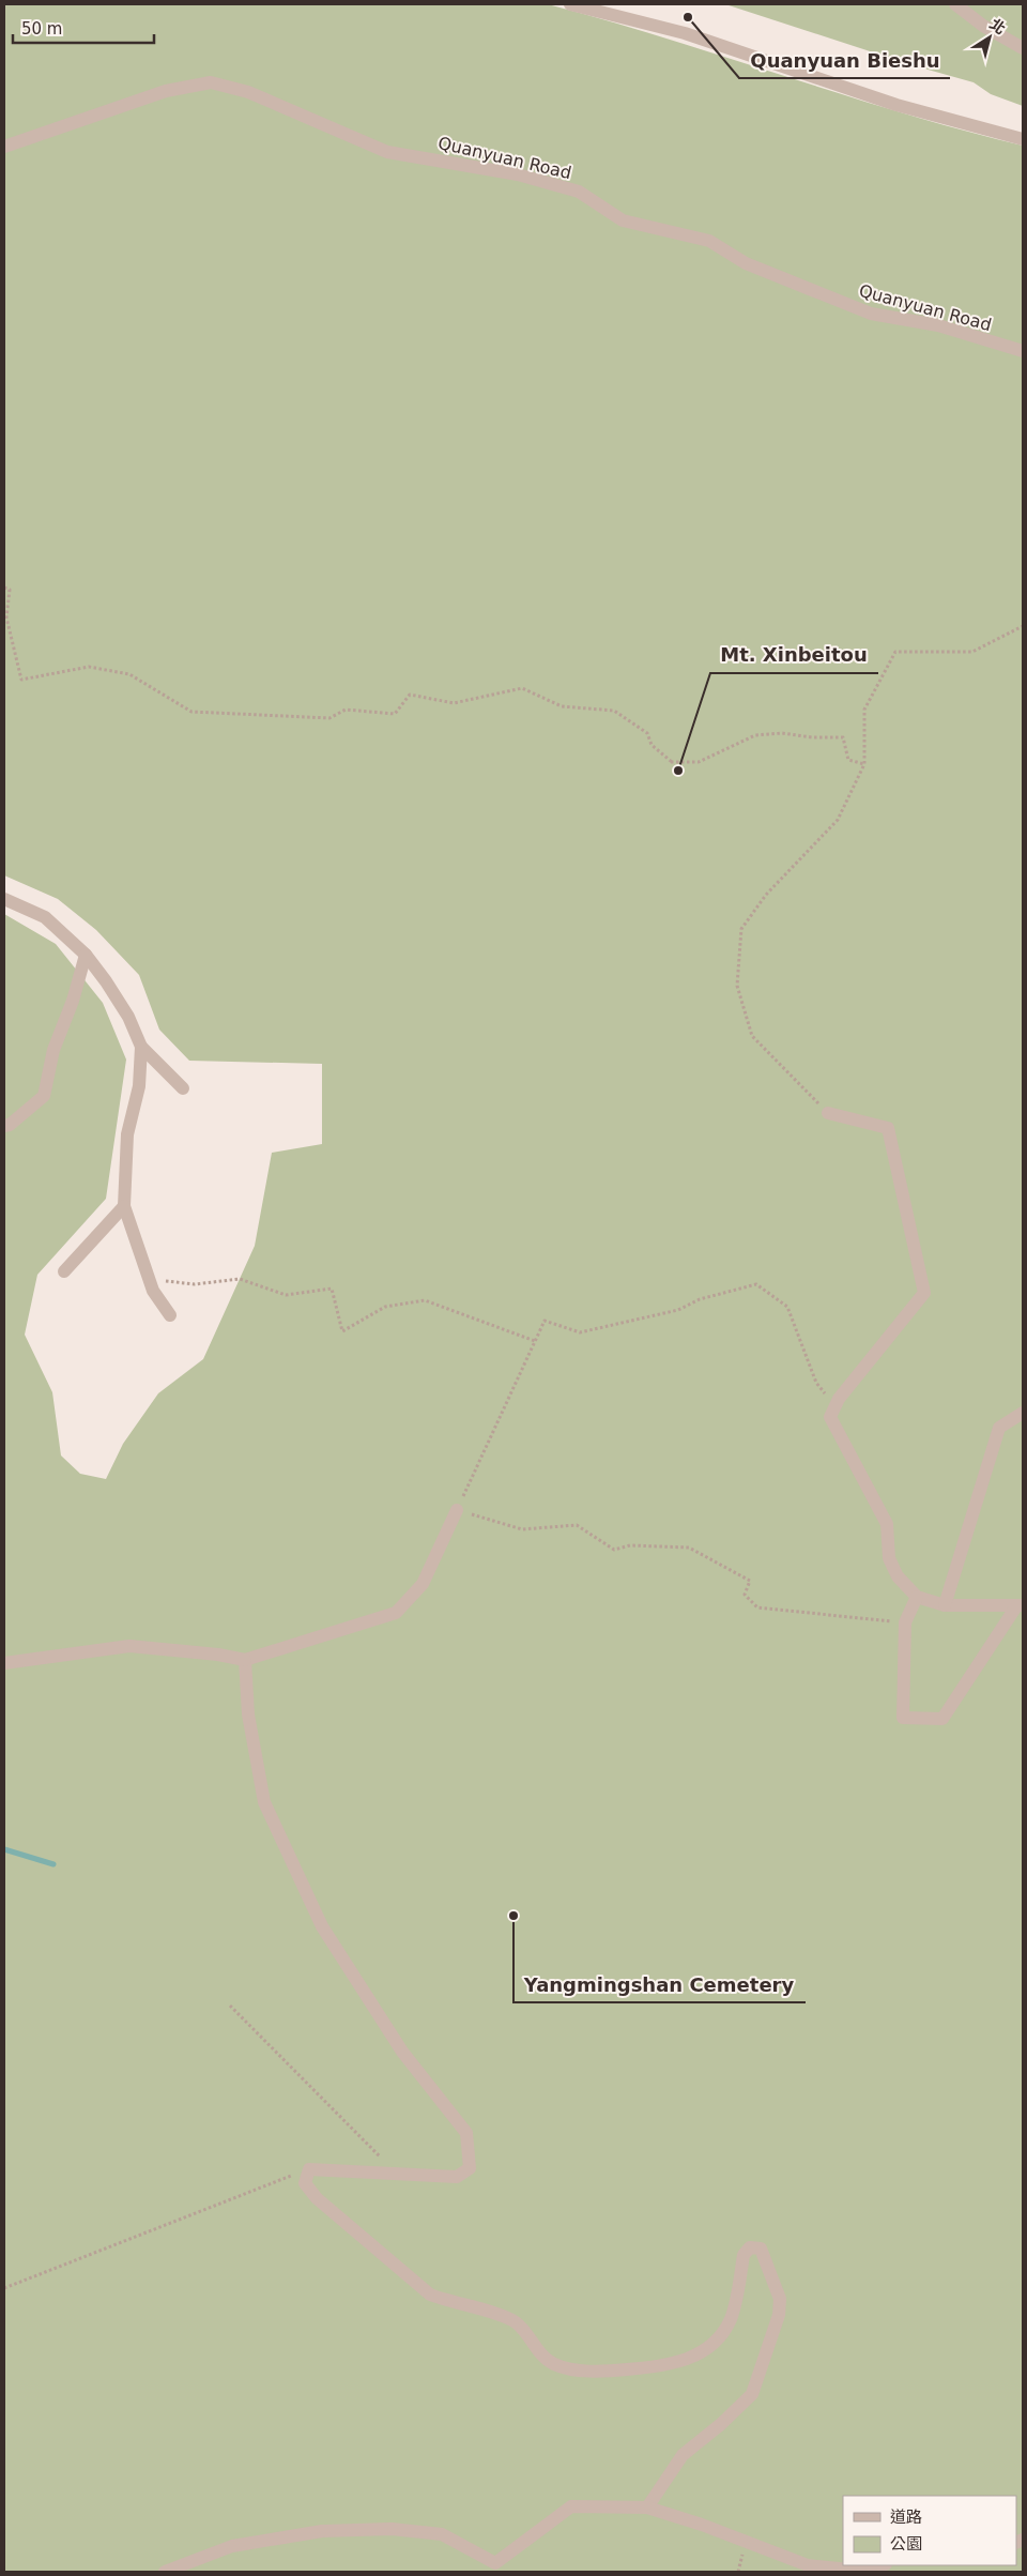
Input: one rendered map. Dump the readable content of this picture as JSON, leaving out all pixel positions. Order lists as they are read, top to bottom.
{
  "streets": {
    "street": ["Quanyuan Road"]
  },
  "places": ["Quanyuan Bieshu", "Mt. Xinbeitou", "Yangmingshan Cemetery"],
  "legend": ["道路", "公園"],
  "scale_bar": "50 m",
  "north": "top right"
}
